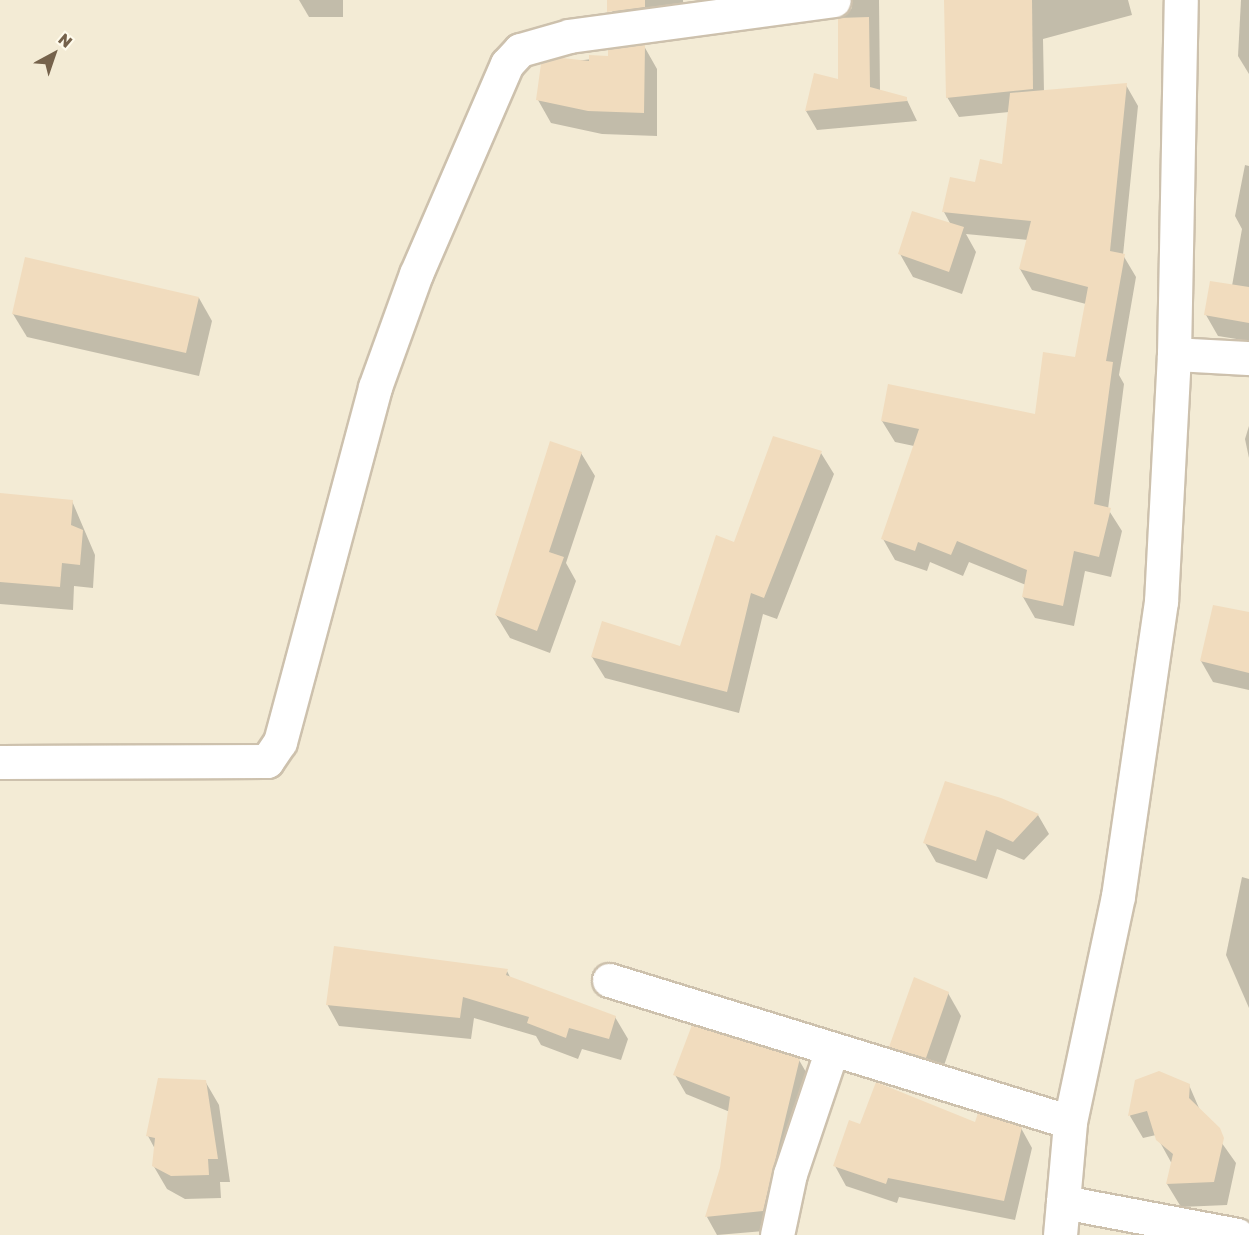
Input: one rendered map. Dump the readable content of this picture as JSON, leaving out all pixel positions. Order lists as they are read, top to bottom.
{
  "north": "top right"
}
